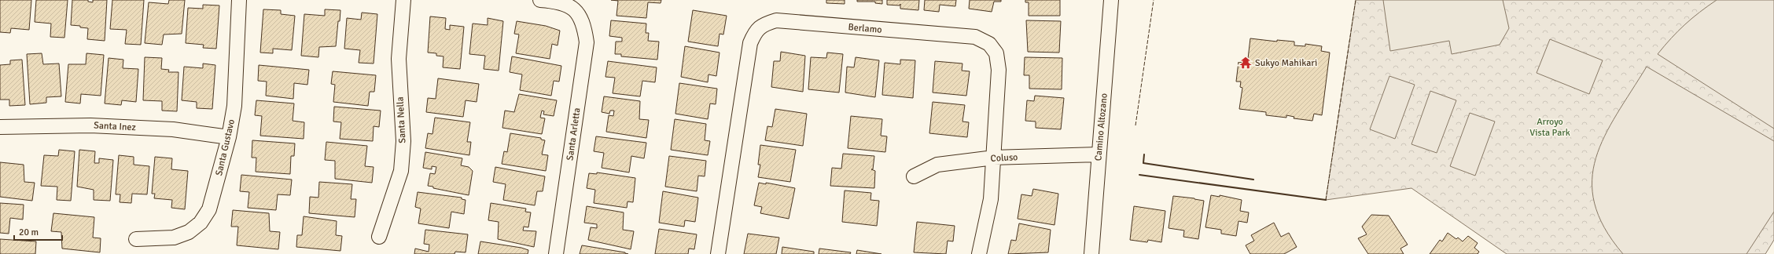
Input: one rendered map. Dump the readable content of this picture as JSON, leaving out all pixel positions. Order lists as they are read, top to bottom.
{
  "streets": {
    "street": [
      "Berlamo",
      "Santa Nella",
      "Santa Inez",
      "Camino Altozano",
      "Santa Arletta",
      "Santa Gustavo",
      "Coluso"
    ]
  },
  "crossings": [
    ["Berlamo", "Coluso"],
    ["Santa Inez", "Santa Gustavo"],
    ["Camino Altozano", "Coluso"]
  ],
  "parks": ["Arroyo Vista Park"],
  "places": {
    "temple": ["Sukyo Mahikari"]
  },
  "scale_bar": "20 m"
}
